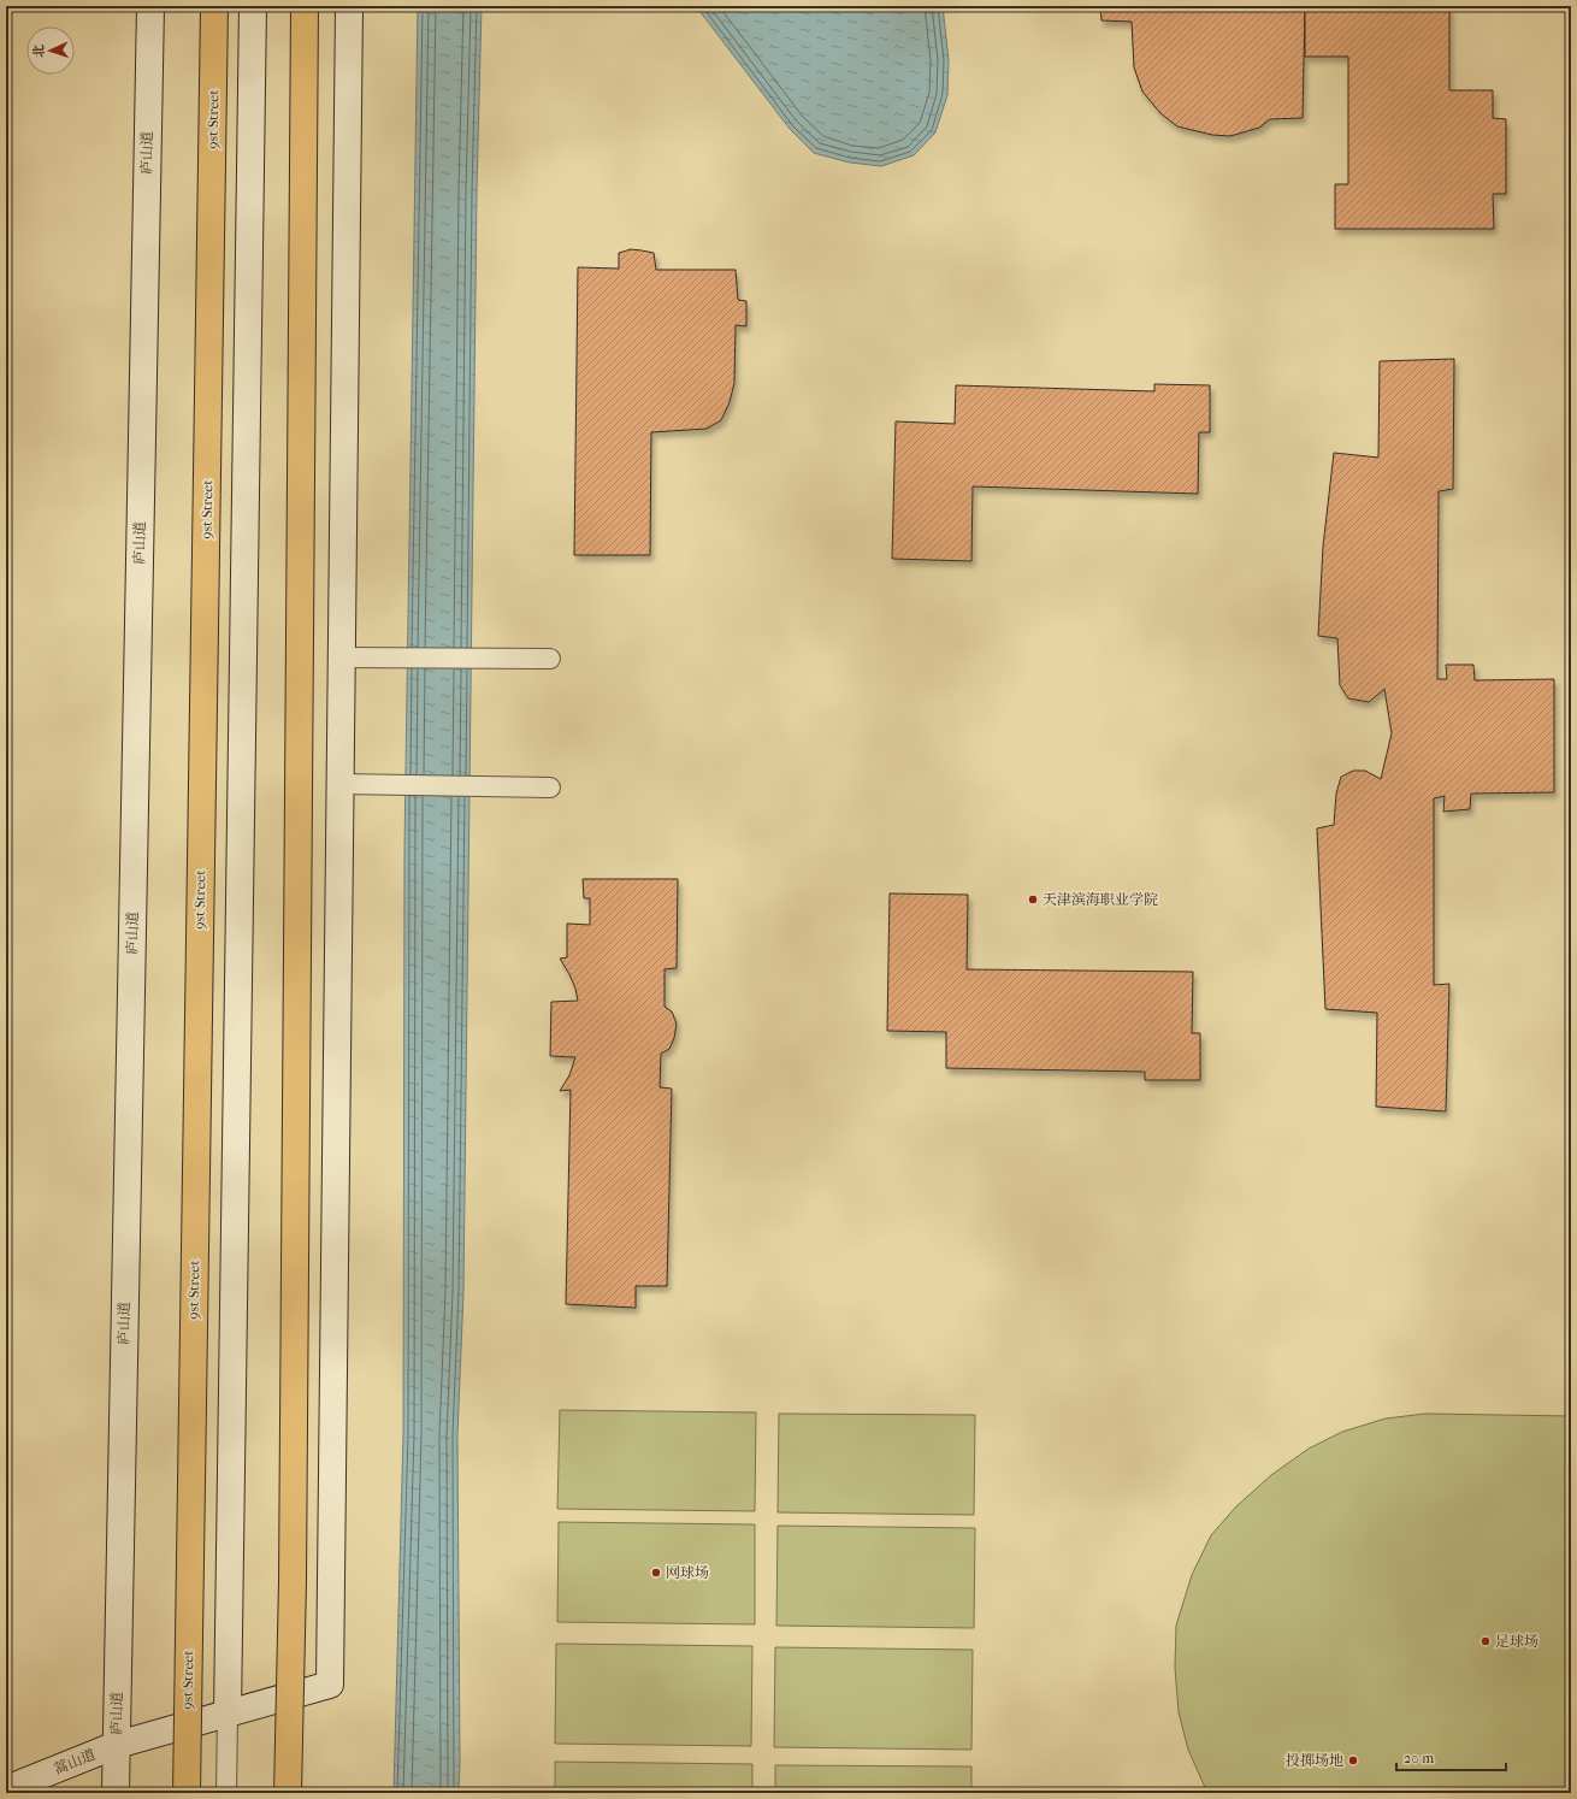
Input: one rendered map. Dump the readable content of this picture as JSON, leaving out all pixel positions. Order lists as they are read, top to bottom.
{
  "streets": {
    "main road": ["9st Street"],
    "street": ["庐山道", "蒿山道"]
  },
  "crossings": [
    ["庐山道", "蒿山道"]
  ],
  "places": [
    "天津滨海职业学院",
    "网球场",
    "足球场",
    "投掷场地"
  ],
  "scale_bar": "20 m",
  "north": "left"
}
